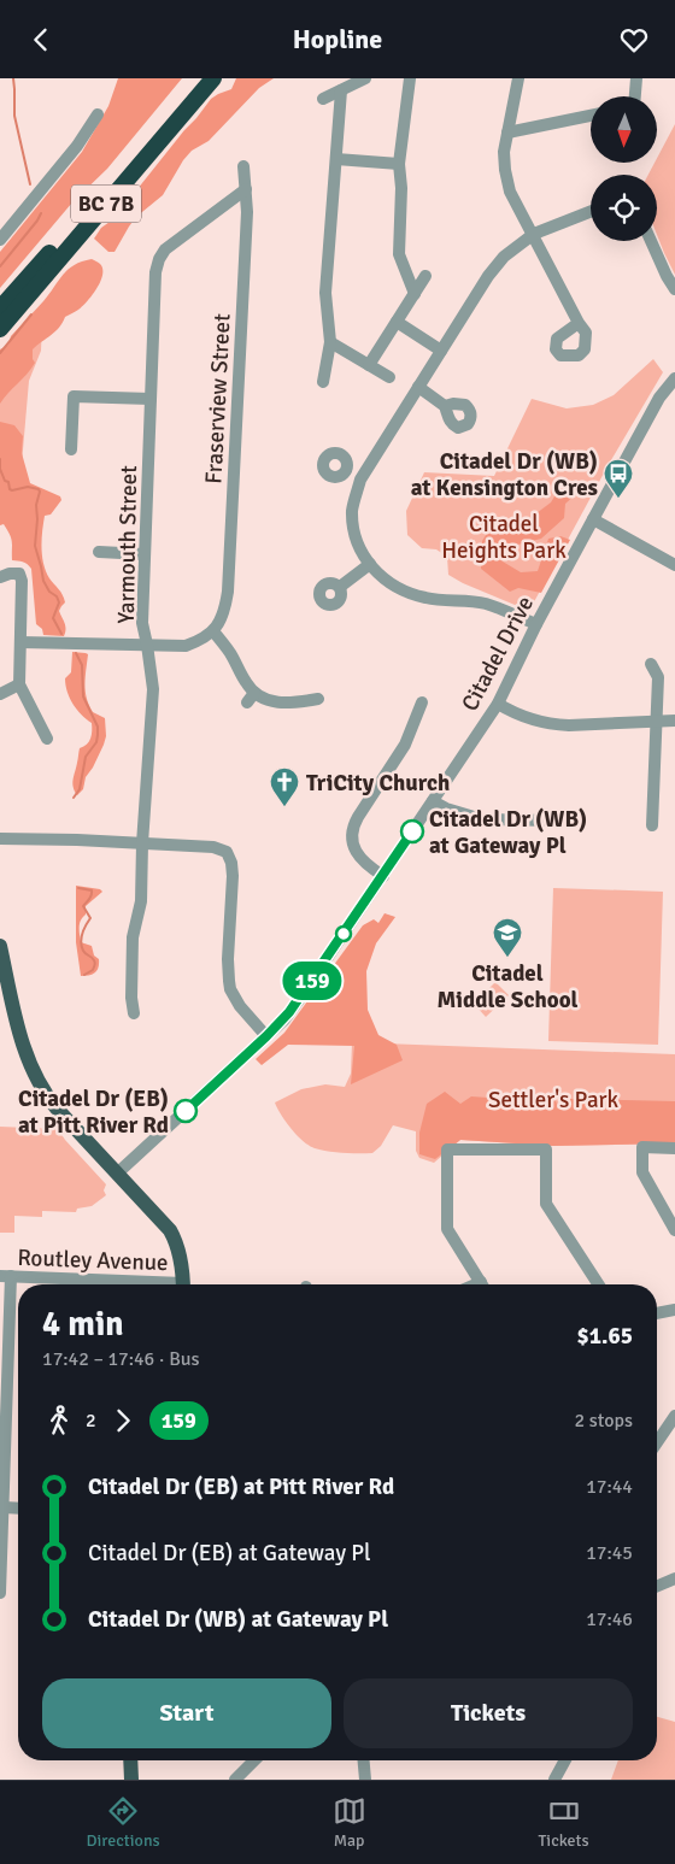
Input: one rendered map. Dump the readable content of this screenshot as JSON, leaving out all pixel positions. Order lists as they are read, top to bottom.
{
  "streets": {
    "highway": ["BC 7B"],
    "street": [
      "Fraserview Street",
      "Yarmouth Street",
      "Citadel Drive",
      "Routley Avenue"
    ]
  },
  "crossings": [
    ["Fraserview Street", "Yarmouth Street"]
  ],
  "parks": ["Citadel Heights Park", "Settler's Park"],
  "places": {
    "bus stop": ["Citadel Dr (WB) at Kensington Cres"],
    "church": ["TriCity Church"],
    "other": ["Citadel Dr (WB) at Gateway Pl", "Citadel Dr (EB) at Pitt River Rd"],
    "school or university": ["Citadel Middle School"]
  },
  "lines": ["bus line 159"],
  "north": "bottom",
  "page": {
    "header": "Hopline",
    "on_map": "159",
    "heading": ["4 min", "17:42 – 17:46 · Bus", "$1.65"],
    "legs": ["2", "159", "2 stops"],
    "list": [
      {
        "name": "Citadel Dr (EB) at Pitt River Rd",
        "value": "17:44"
      },
      {
        "name": "Citadel Dr (EB) at Gateway Pl",
        "value": "17:45"
      },
      {
        "name": "Citadel Dr (WB) at Gateway Pl",
        "value": "17:46"
      }
    ],
    "buttons": ["Start", "Tickets"],
    "tabs": ["Directions", "Map", "Tickets"]
  }
}
